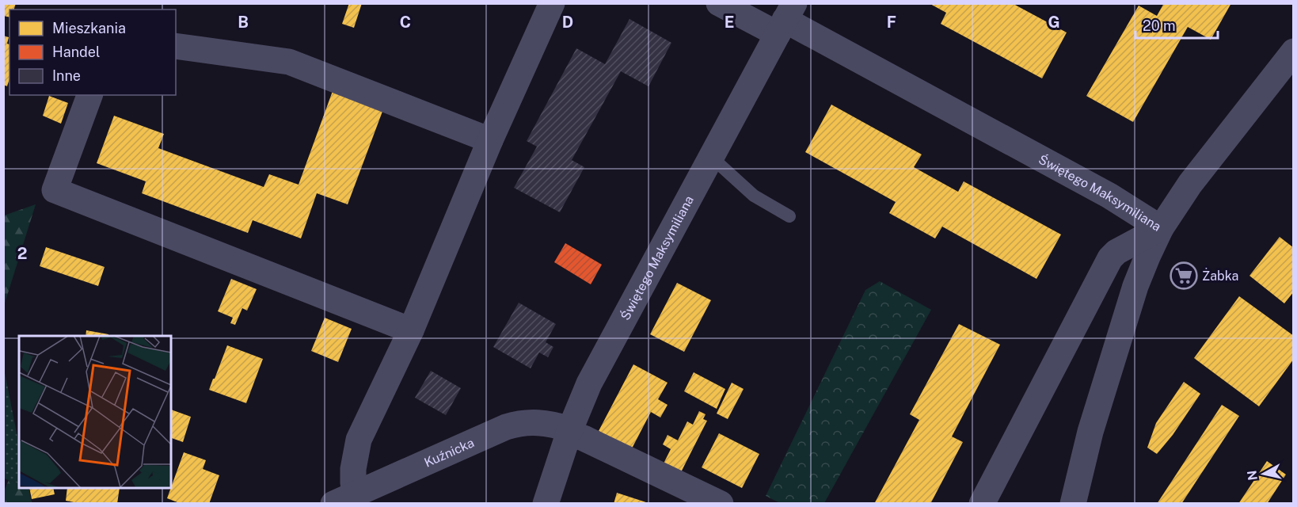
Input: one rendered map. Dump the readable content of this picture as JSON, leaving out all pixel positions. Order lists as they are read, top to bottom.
{
  "streets": {
    "street": ["Świętego Maksymiliana", "Kuźnicka"]
  },
  "crossings": [
    ["Świętego Maksymiliana", "Kuźnicka"]
  ],
  "places": {
    "supermarket": ["Żabka"]
  },
  "legend": ["Mieszkania", "Handel", "Inne"],
  "scale_bar": "20 m",
  "north": "left",
  "grid": {
    "columns": [
      "B",
      "C",
      "D",
      "E",
      "F",
      "G"
    ],
    "rows": ["2"]
  }
}
